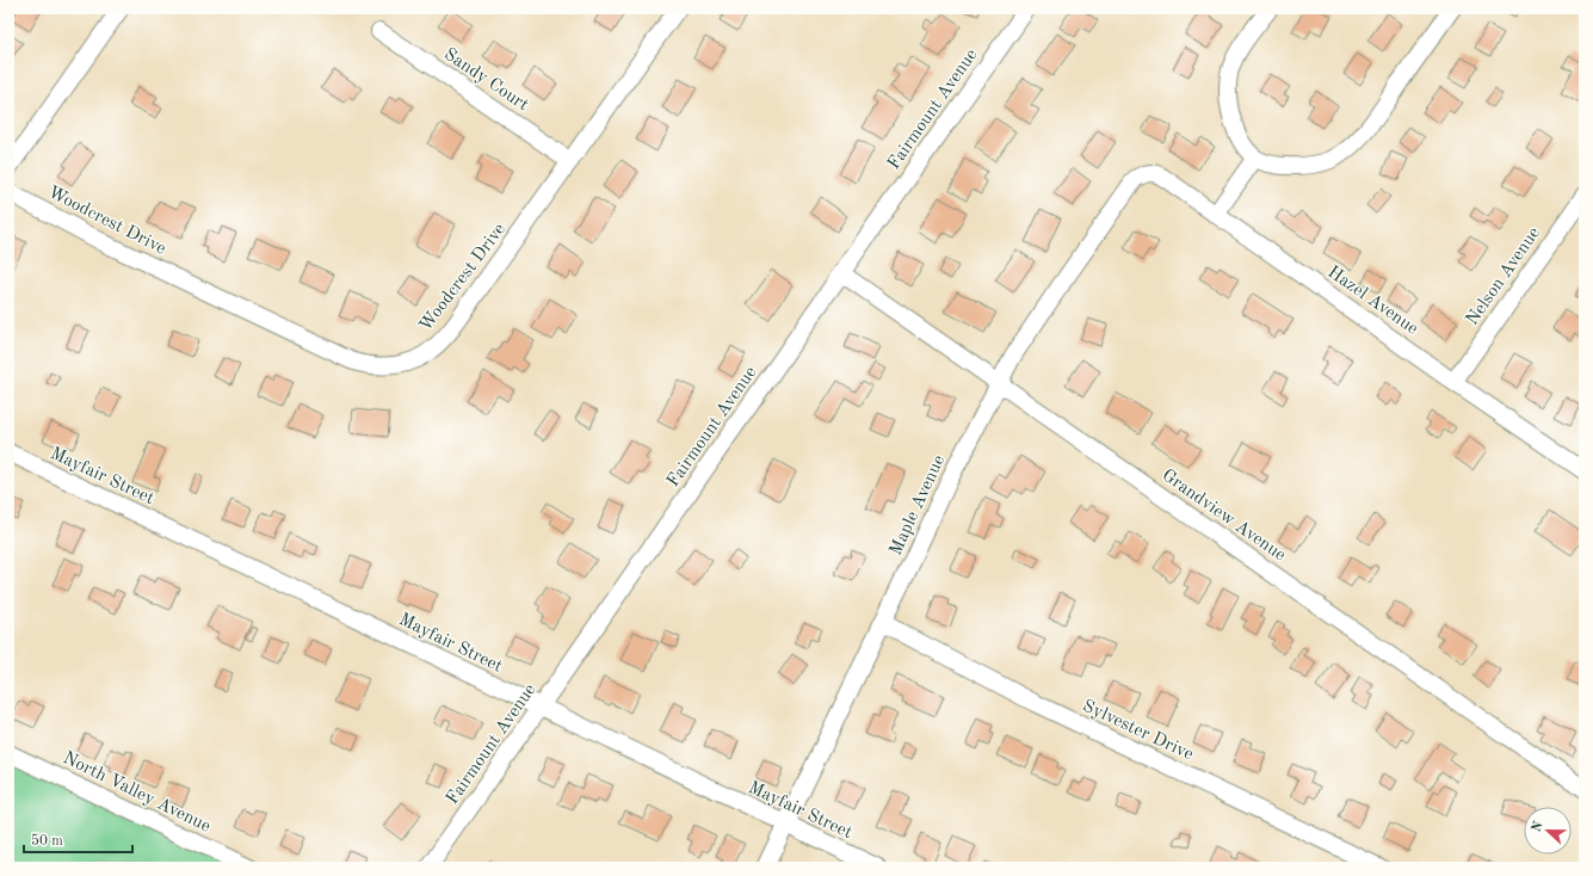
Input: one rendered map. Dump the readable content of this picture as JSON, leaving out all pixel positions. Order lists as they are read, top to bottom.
{
  "streets": {
    "street": [
      "Sandy Court",
      "Fairmount Avenue",
      "Woodcrest Drive",
      "Nelson Avenue",
      "Hazel Avenue",
      "Mayfair Street",
      "Maple Avenue",
      "Grandview Avenue",
      "Sylvester Drive",
      "North Valley Avenue"
    ]
  },
  "crossings": [
    ["Sandy Court", "Woodcrest Drive"],
    ["Fairmount Avenue", "Mayfair Street"],
    ["Fairmount Avenue", "Grandview Avenue"],
    ["Nelson Avenue", "Hazel Avenue"],
    ["Hazel Avenue", "Maple Avenue"],
    ["Mayfair Street", "Maple Avenue"],
    ["Maple Avenue", "Grandview Avenue"],
    ["Maple Avenue", "Sylvester Drive"]
  ],
  "scale_bar": "50 m",
  "north": "left"
}
